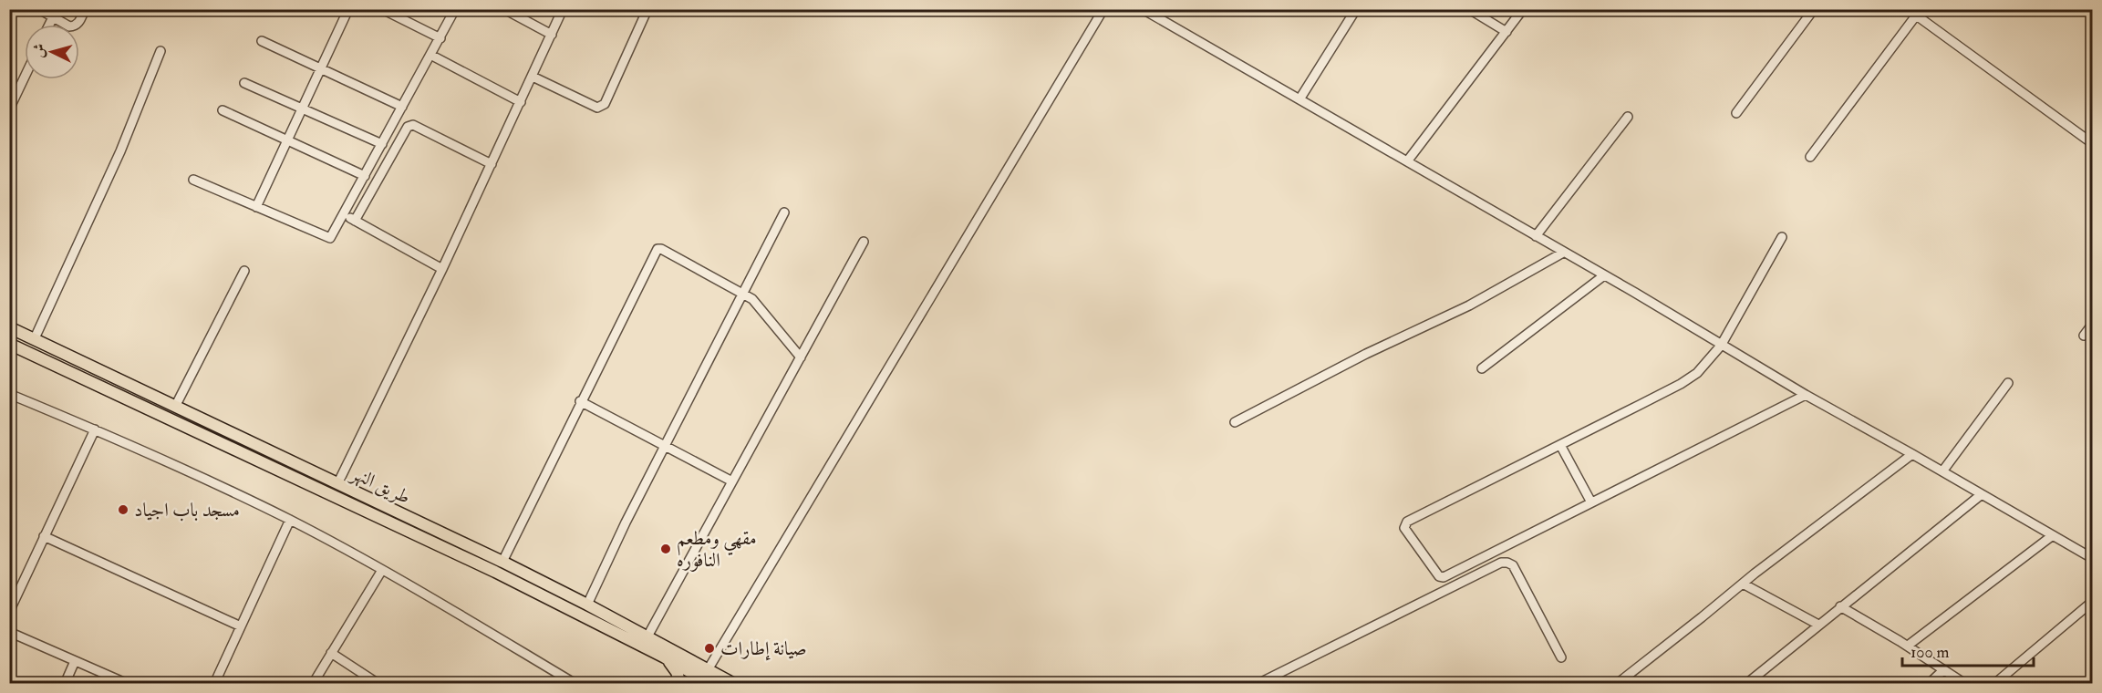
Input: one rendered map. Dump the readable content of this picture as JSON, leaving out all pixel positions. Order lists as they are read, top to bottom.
{
  "streets": {
    "main road": ["طريق النهر"]
  },
  "places": ["مسجد باب اجياد", "مقهي ومطعم النافوره", "صيانة إطارات"],
  "scale_bar": "100 m",
  "north": "left"
}
